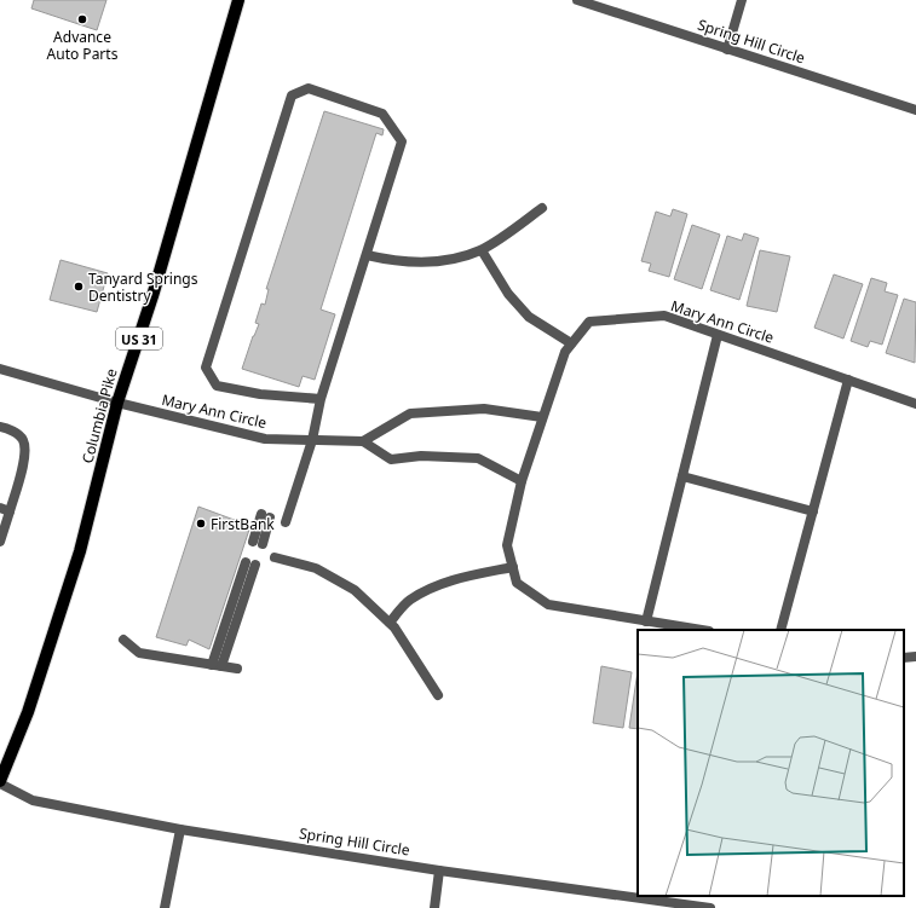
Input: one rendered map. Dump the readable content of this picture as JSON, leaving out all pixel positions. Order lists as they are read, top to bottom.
{
  "streets": {
    "main road": ["US 31", "Columbia Pike"],
    "street": ["Spring Hill Circle", "Mary Ann Circle"]
  },
  "crossings": [
    ["Spring Hill Circle", "Columbia Pike"],
    ["Mary Ann Circle", "Columbia Pike"]
  ],
  "places": ["Advance Auto Parts", "Tanyard Springs Dentistry", "FirstBank"]
}
